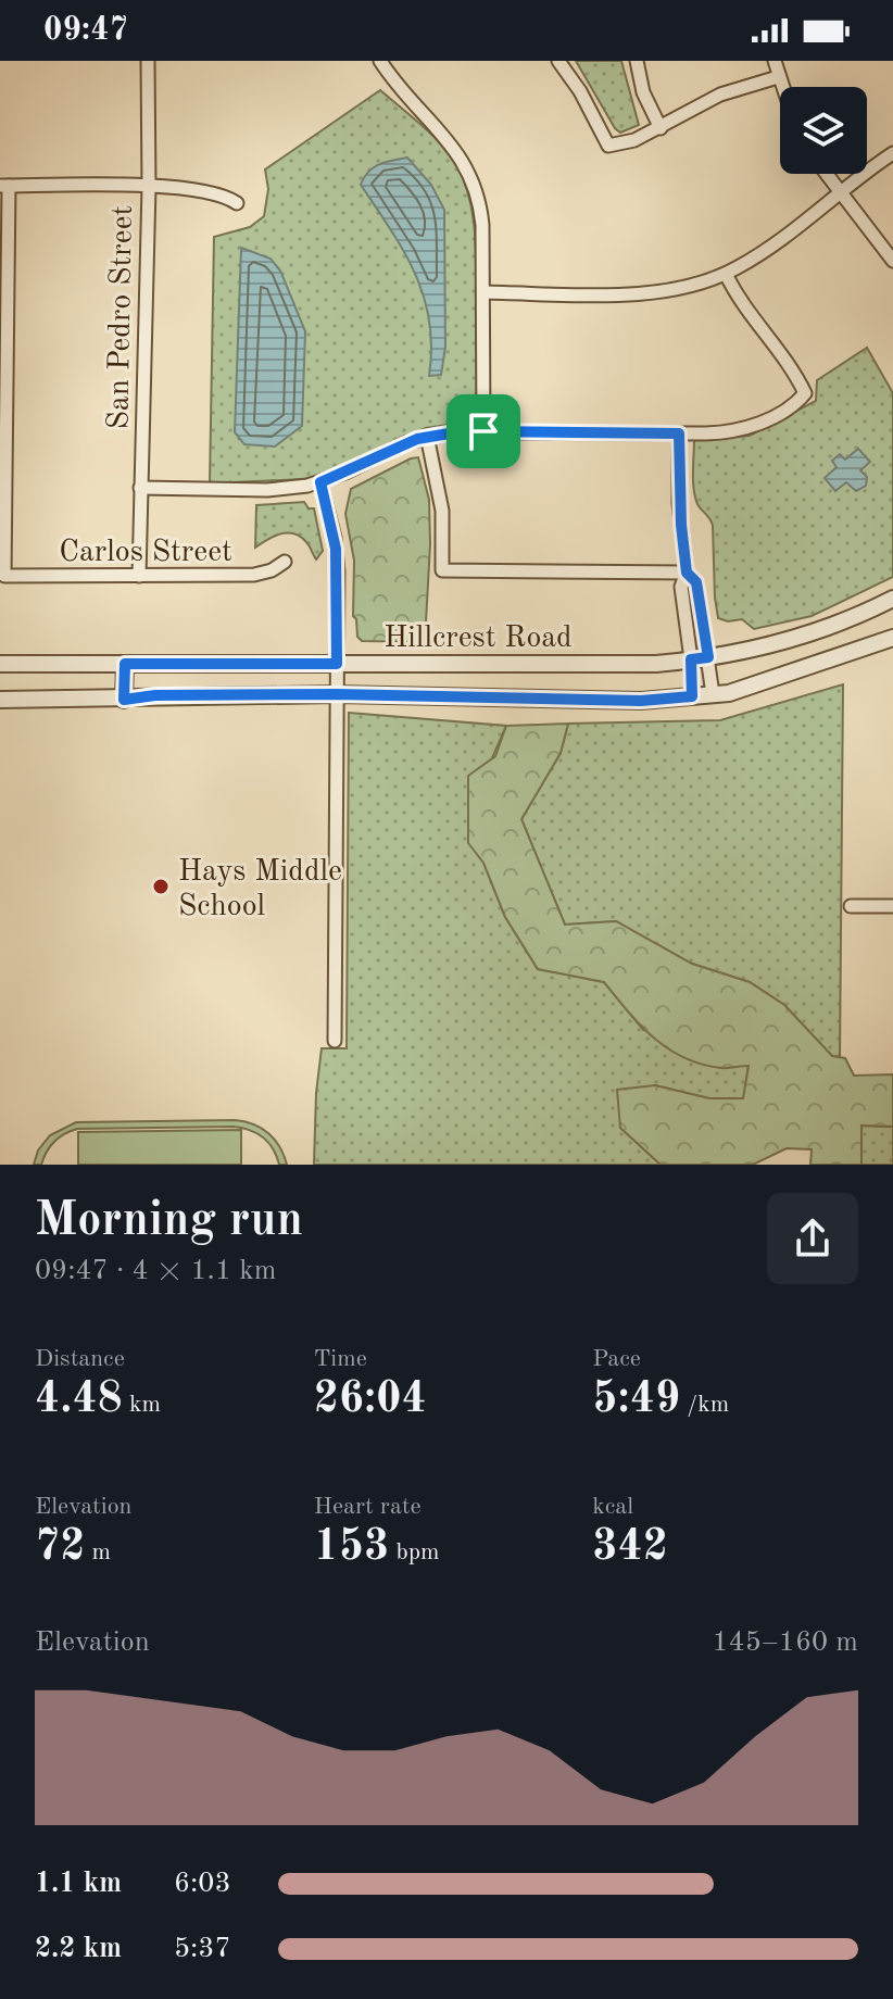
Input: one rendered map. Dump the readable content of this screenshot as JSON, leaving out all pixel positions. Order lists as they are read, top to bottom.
{
  "streets": {
    "street": ["San Pedro Street", "Carlos Street", "Hillcrest Road"]
  },
  "crossings": [
    ["San Pedro Street", "Carlos Street"]
  ],
  "places": ["Hays Middle School"],
  "page": {
    "status": "09:47",
    "heading": ["Morning run", "09:47 · 4 × 1.1 km"],
    "stats": [
      ["Distance", "4.48 km"],
      ["Time", "26:04"],
      ["Pace", "5:49 /km"],
      ["Elevation", "72 m"],
      ["Heart rate", "153 bpm"],
      ["kcal", "342"]
    ],
    "chart": ["Elevation", "145–160 m"],
    "list": [
      {
        "name": "1.1 km",
        "note": "6:03"
      },
      {
        "name": "2.2 km",
        "note": "5:37"
      }
    ]
  }
}
